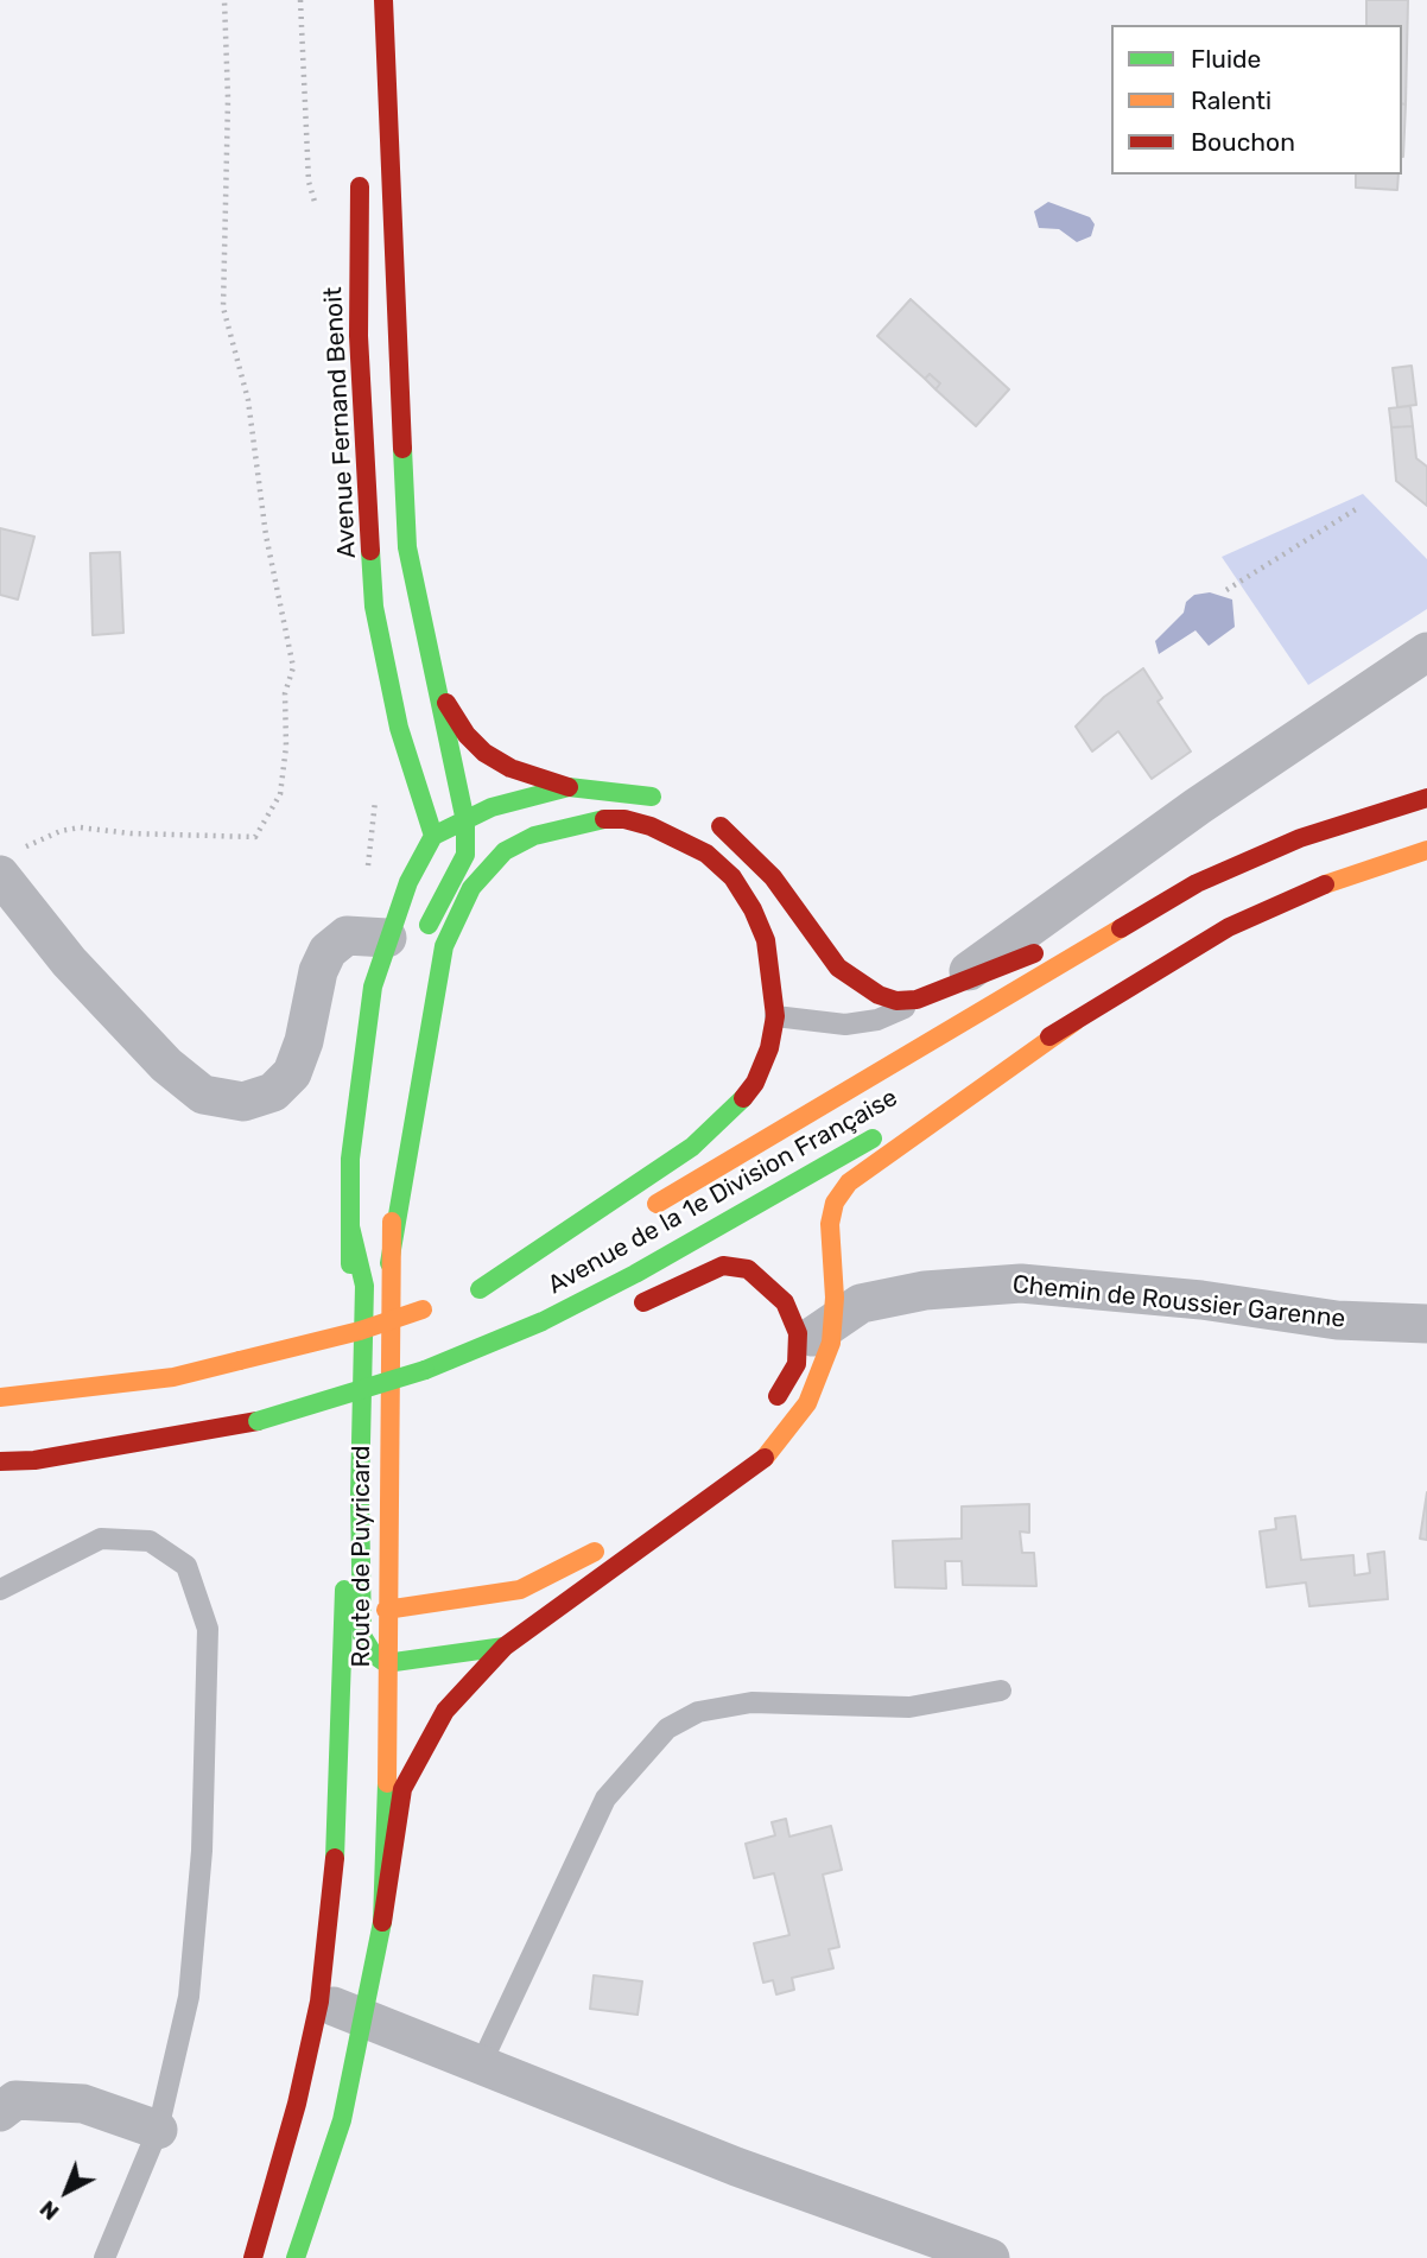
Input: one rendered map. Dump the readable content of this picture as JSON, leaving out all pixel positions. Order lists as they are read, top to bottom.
{
  "streets": {
    "main road": ["Avenue Fernand Benoit", "Avenue de la 1e Division Française", "Route de Puyricard"],
    "street": ["Chemin de Roussier Garenne"]
  },
  "legend": ["Fluide", "Ralenti", "Bouchon"],
  "north": "bottom left"
}
